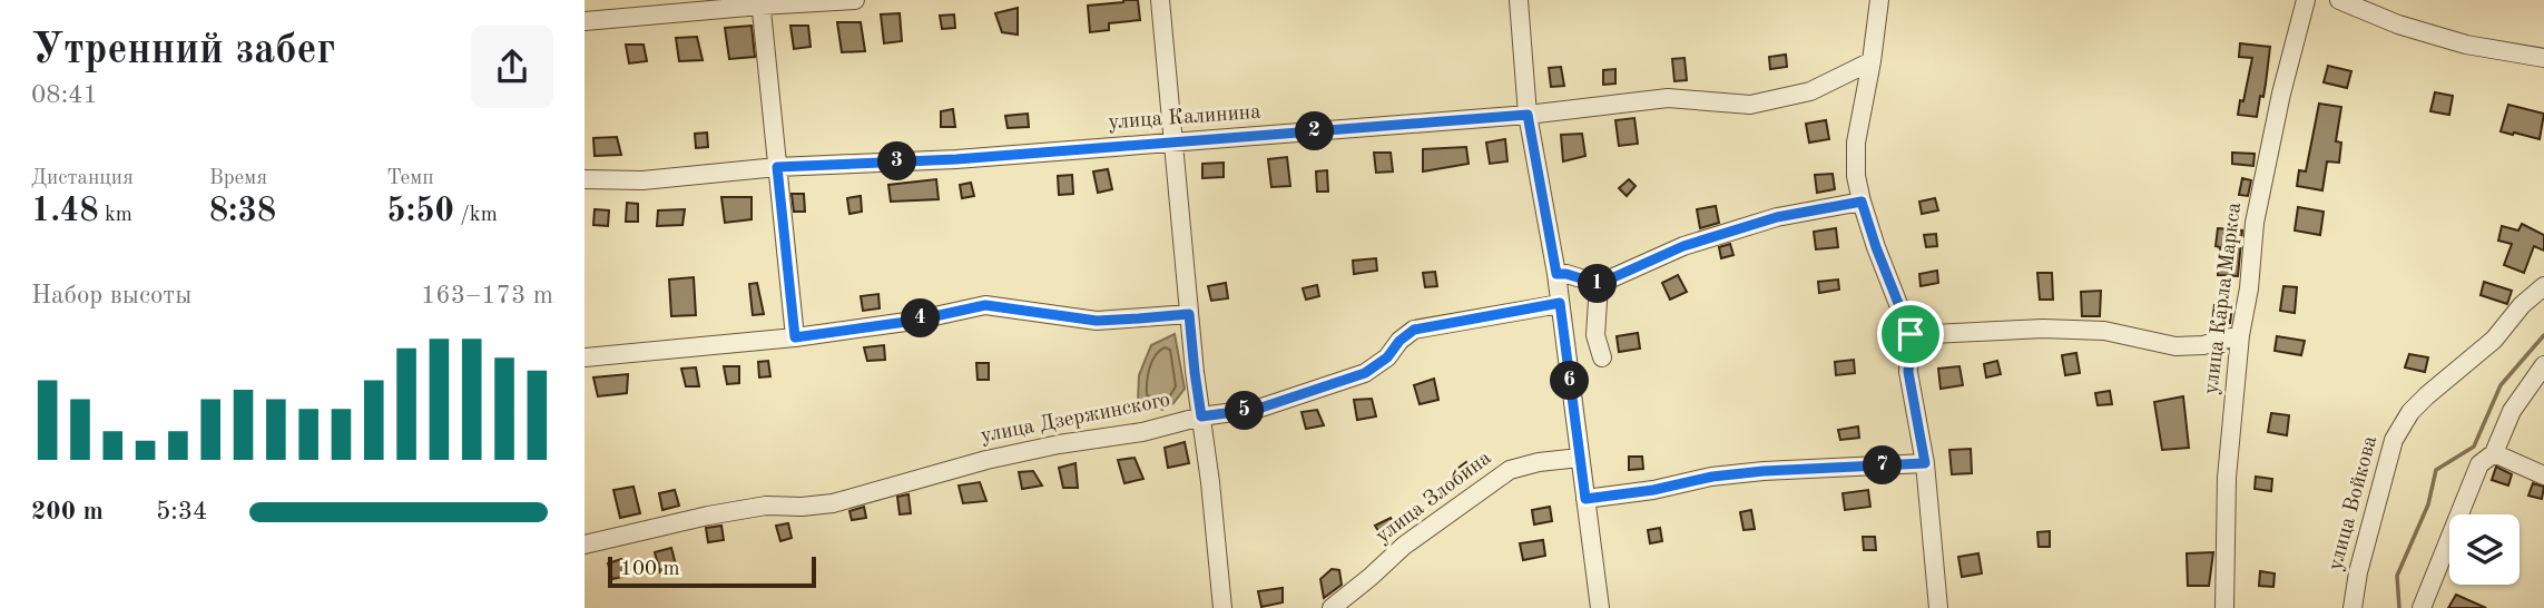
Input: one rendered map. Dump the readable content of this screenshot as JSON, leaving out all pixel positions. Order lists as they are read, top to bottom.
{
  "streets": {
    "street": [
      "улица Калинина",
      "улица Карла Маркса",
      "улица Дзержинского",
      "улица Злобина",
      "улица Войкова"
    ]
  },
  "scale_bar": "100 m",
  "page": {
    "heading": ["Утренний забег", "08:41"],
    "pins": [
      "2",
      "3",
      "1",
      "4",
      "6",
      "5",
      "7"
    ],
    "stats": [
      ["Дистанция", "1.48 km"],
      ["Время", "8:38"],
      ["Темп", "5:50 /km"]
    ],
    "chart": ["Набор высоты", "163–173 m"],
    "list": [
      {
        "name": "200 m",
        "note": "5:34"
      }
    ],
    "scale": "100 m"
  }
}
